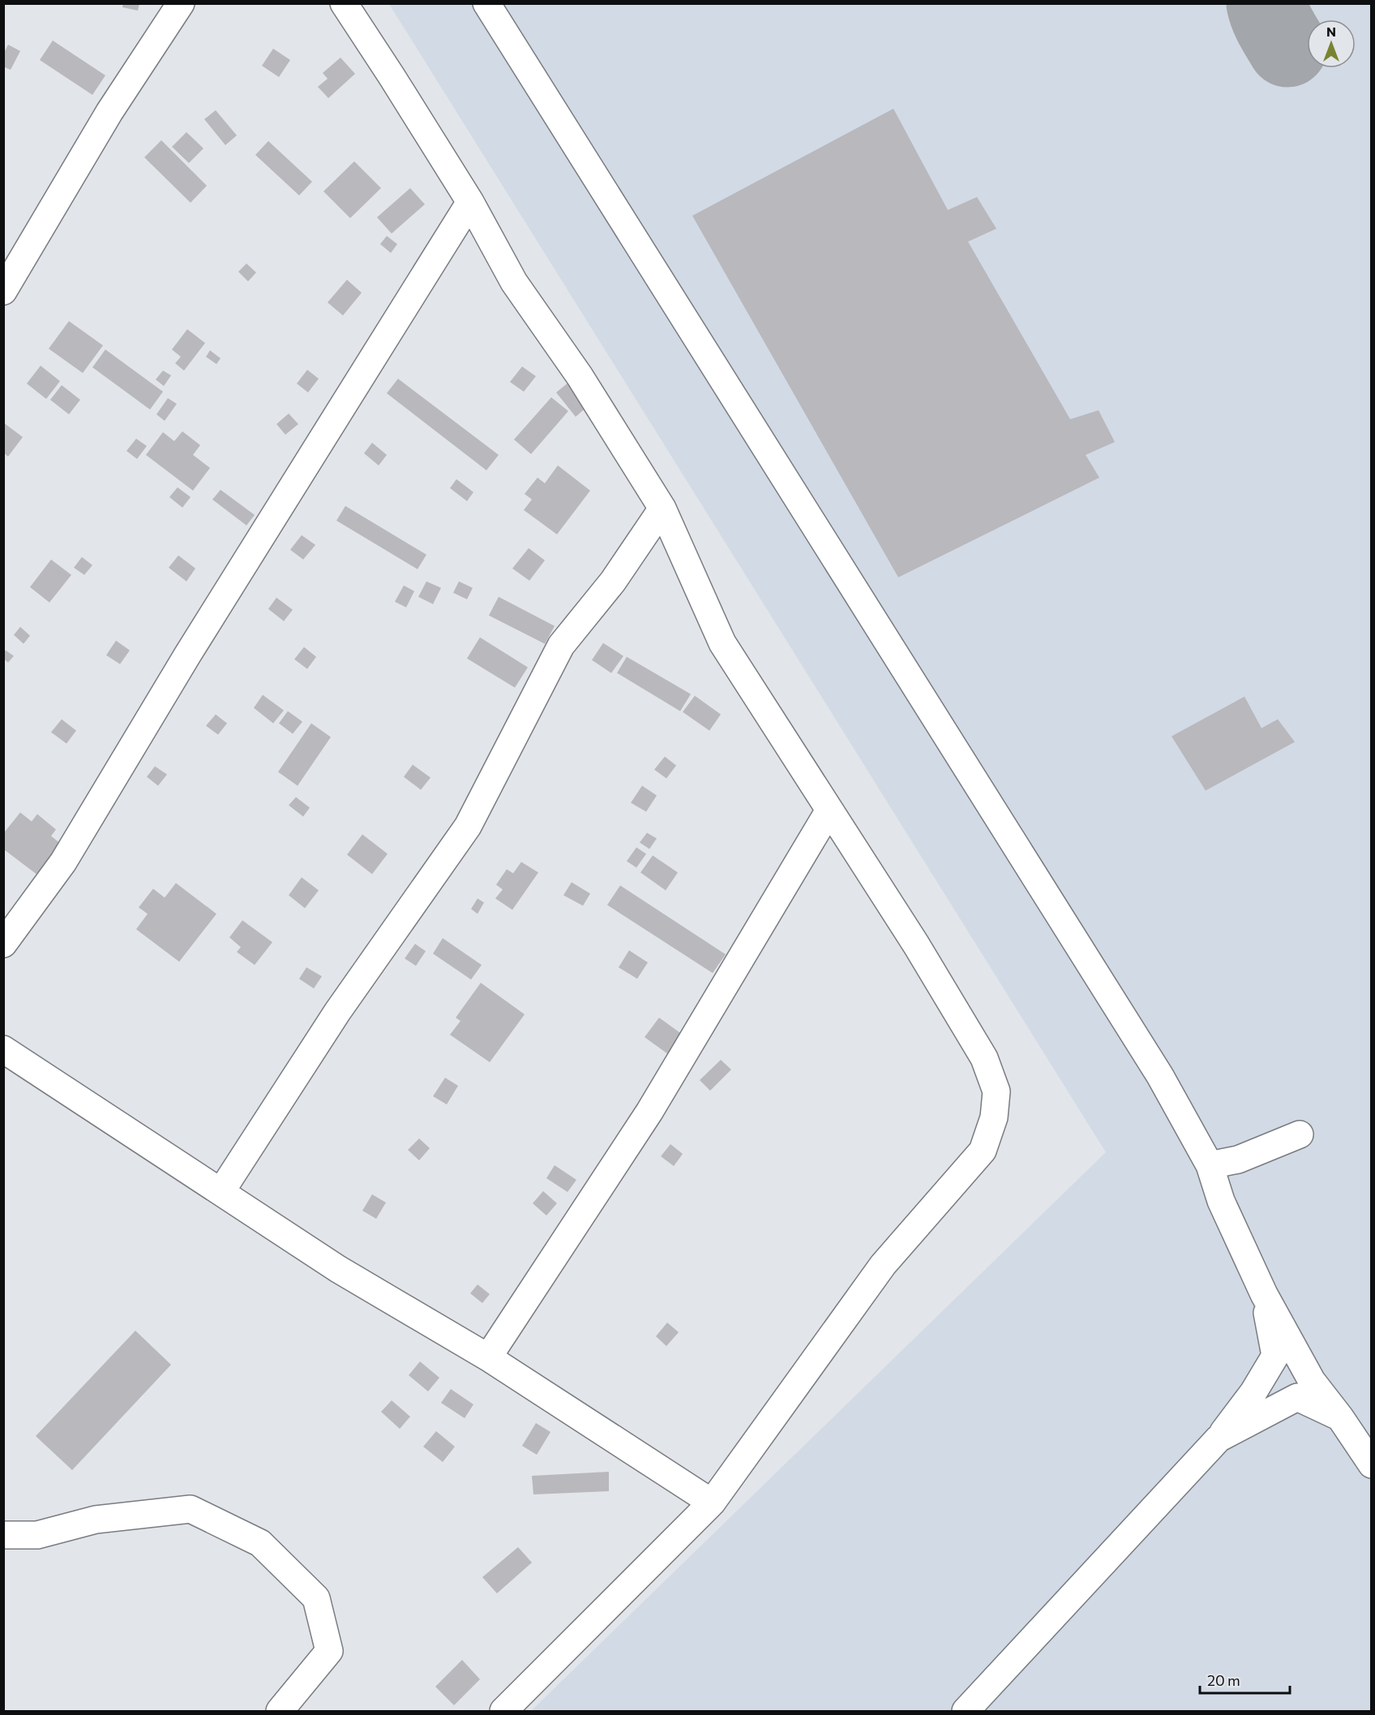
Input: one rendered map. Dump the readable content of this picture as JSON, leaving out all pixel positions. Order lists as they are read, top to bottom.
{
  "scale_bar": "20 m",
  "north": "top"
}
